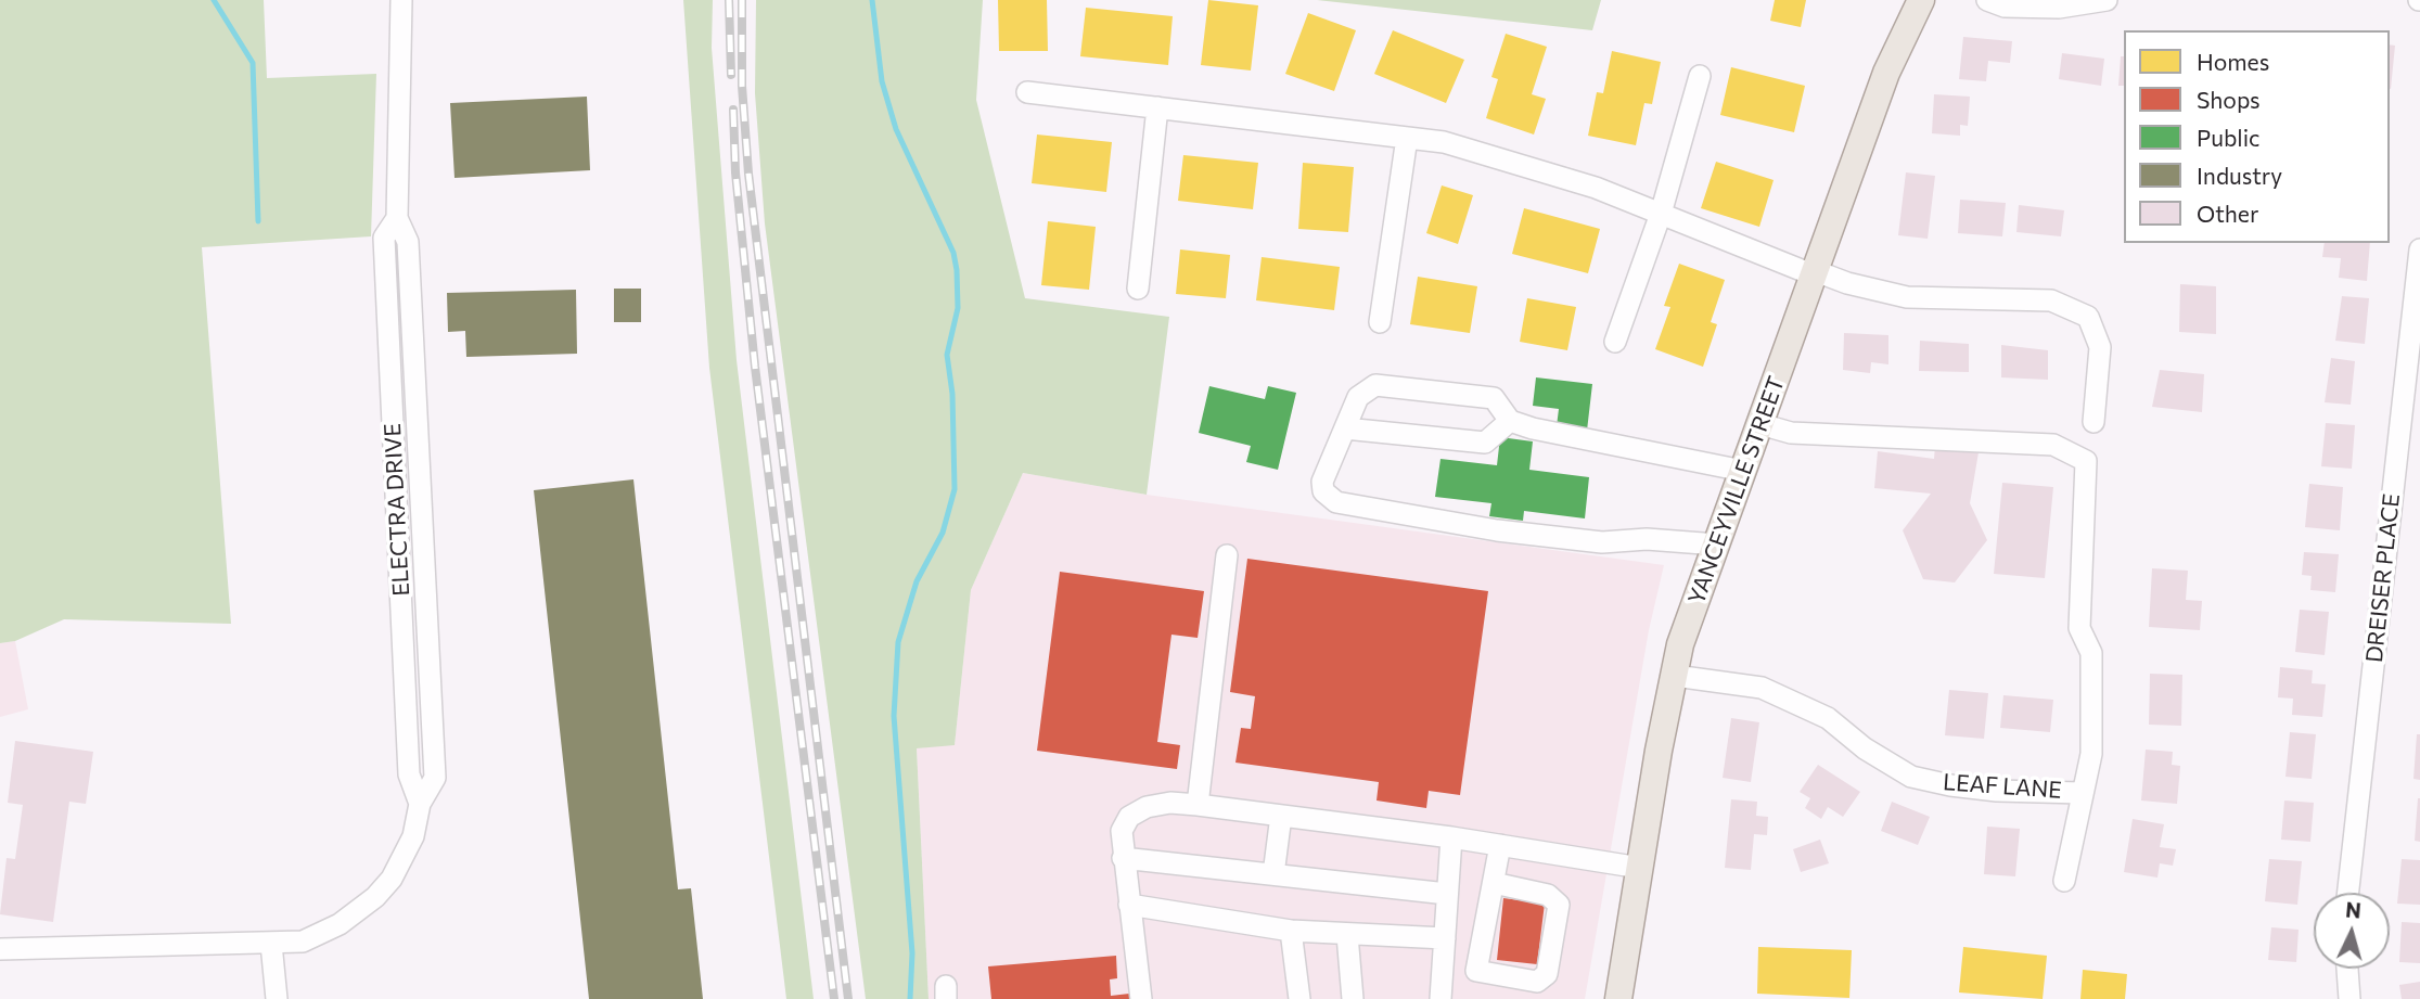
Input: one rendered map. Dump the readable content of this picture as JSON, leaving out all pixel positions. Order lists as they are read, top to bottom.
{
  "streets": {
    "main road": ["YANCEYVILLE STREET"],
    "street": ["ELECTRA DRIVE", "DREISER PLACE", "LEAF LANE"]
  },
  "crossings": [
    ["YANCEYVILLE STREET", "LEAF LANE"]
  ],
  "legend": [
    "Homes",
    "Shops",
    "Public",
    "Industry",
    "Other"
  ],
  "north": "top"
}
